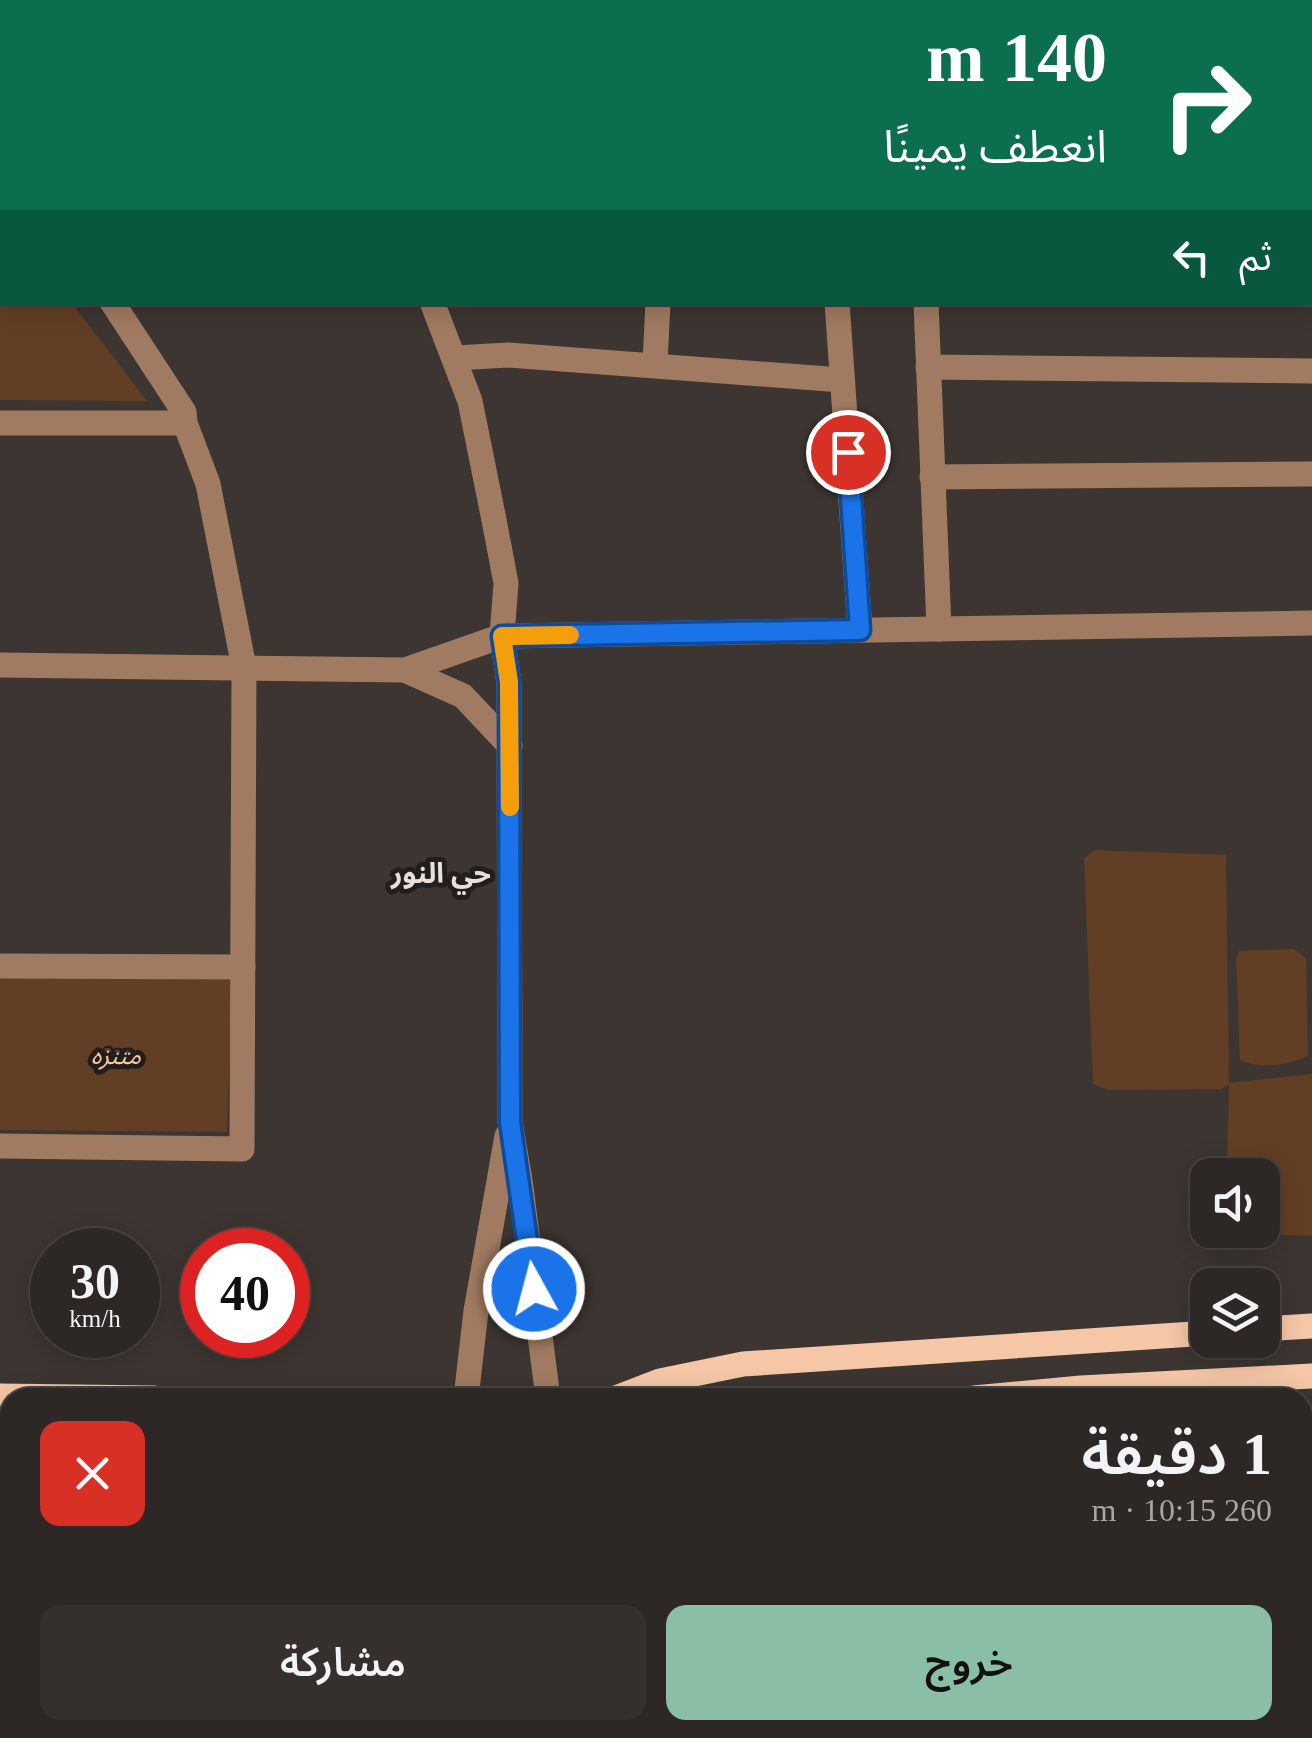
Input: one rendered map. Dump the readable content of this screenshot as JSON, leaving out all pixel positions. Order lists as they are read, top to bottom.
{
  "districts": ["حي النور"],
  "parks": ["متنزه"],
  "page": {
    "turn": ["140 m", "انعطف يمينًا"],
    "then": "ثم",
    "speed": "30 km/h",
    "limit": "40",
    "heading": ["1 دقيقة", "260 m · 10:15"],
    "buttons": ["خروج", "مشاركة"]
  }
}
